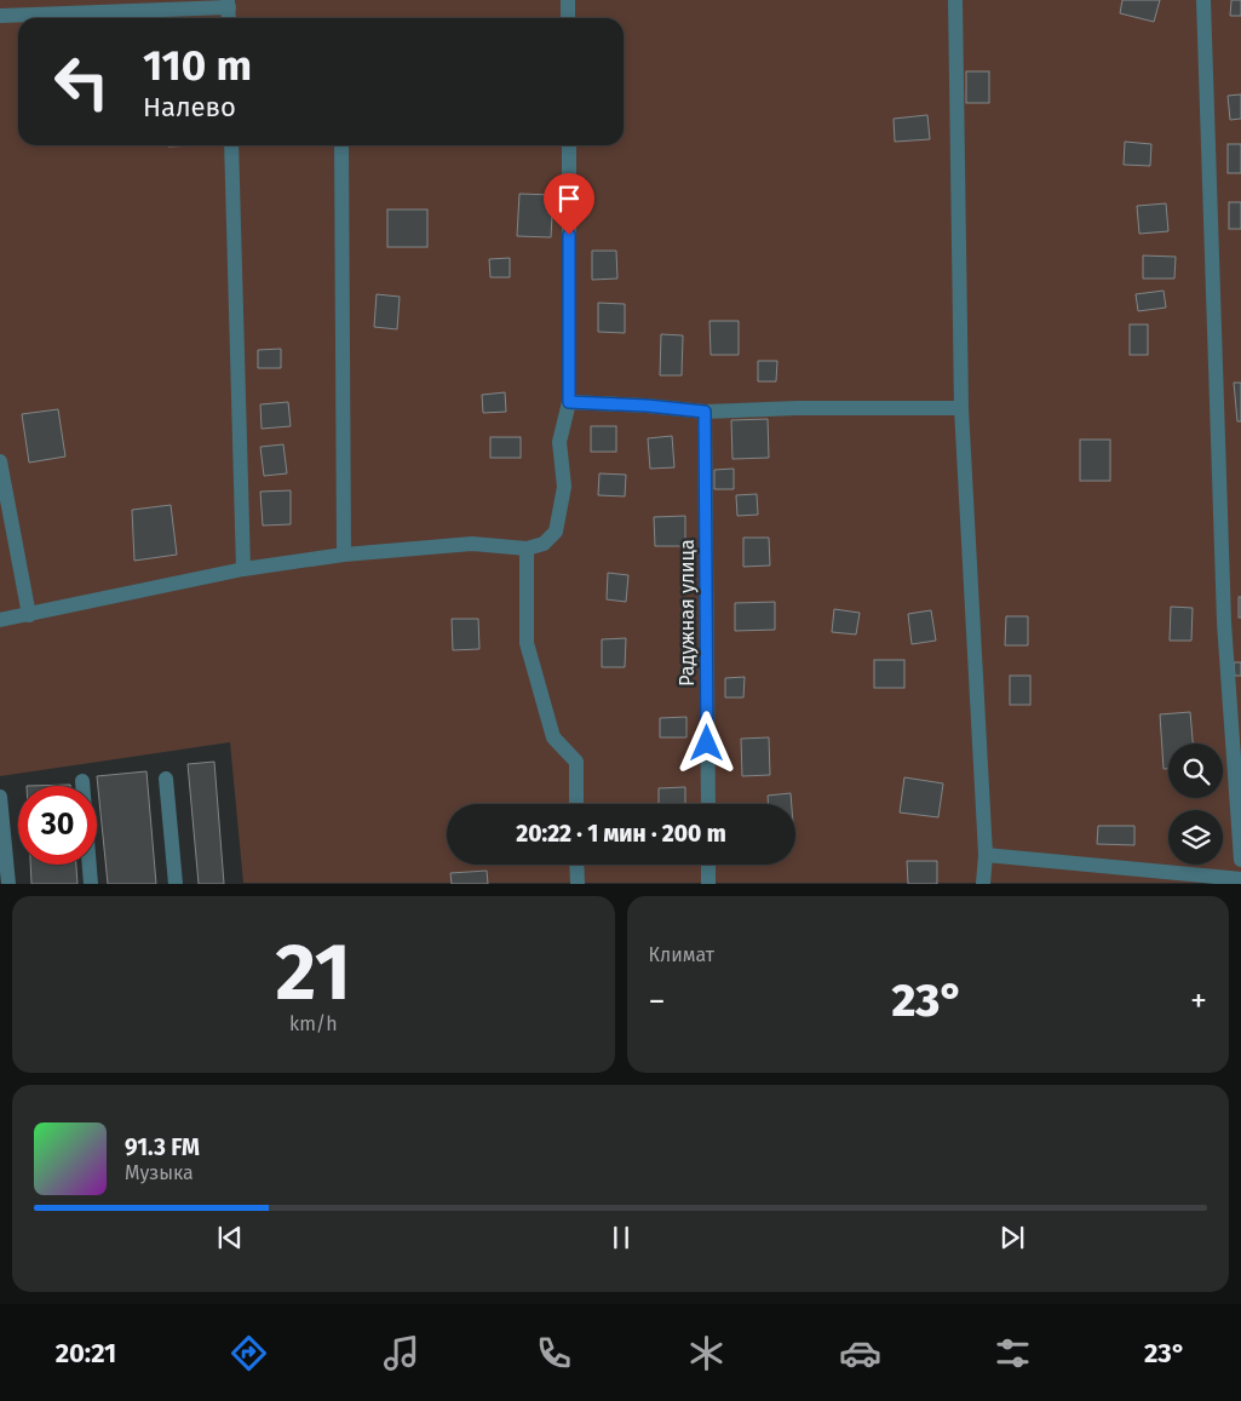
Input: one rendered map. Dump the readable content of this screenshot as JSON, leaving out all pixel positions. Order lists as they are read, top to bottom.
{
  "streets": {
    "street": ["Радужная улица"]
  },
  "page": {
    "turn": ["110 m", "Налево"],
    "limit": "30",
    "trip": "20:22 · 1 мин · 200 m",
    "tile": [
      ["21", "km/h"],
      "Климат"
    ],
    "heat": ["−", "23°", "+"],
    "song": ["91.3 FM", "Музыка"],
    "tabs": ["20:21", "23°"]
  }
}
